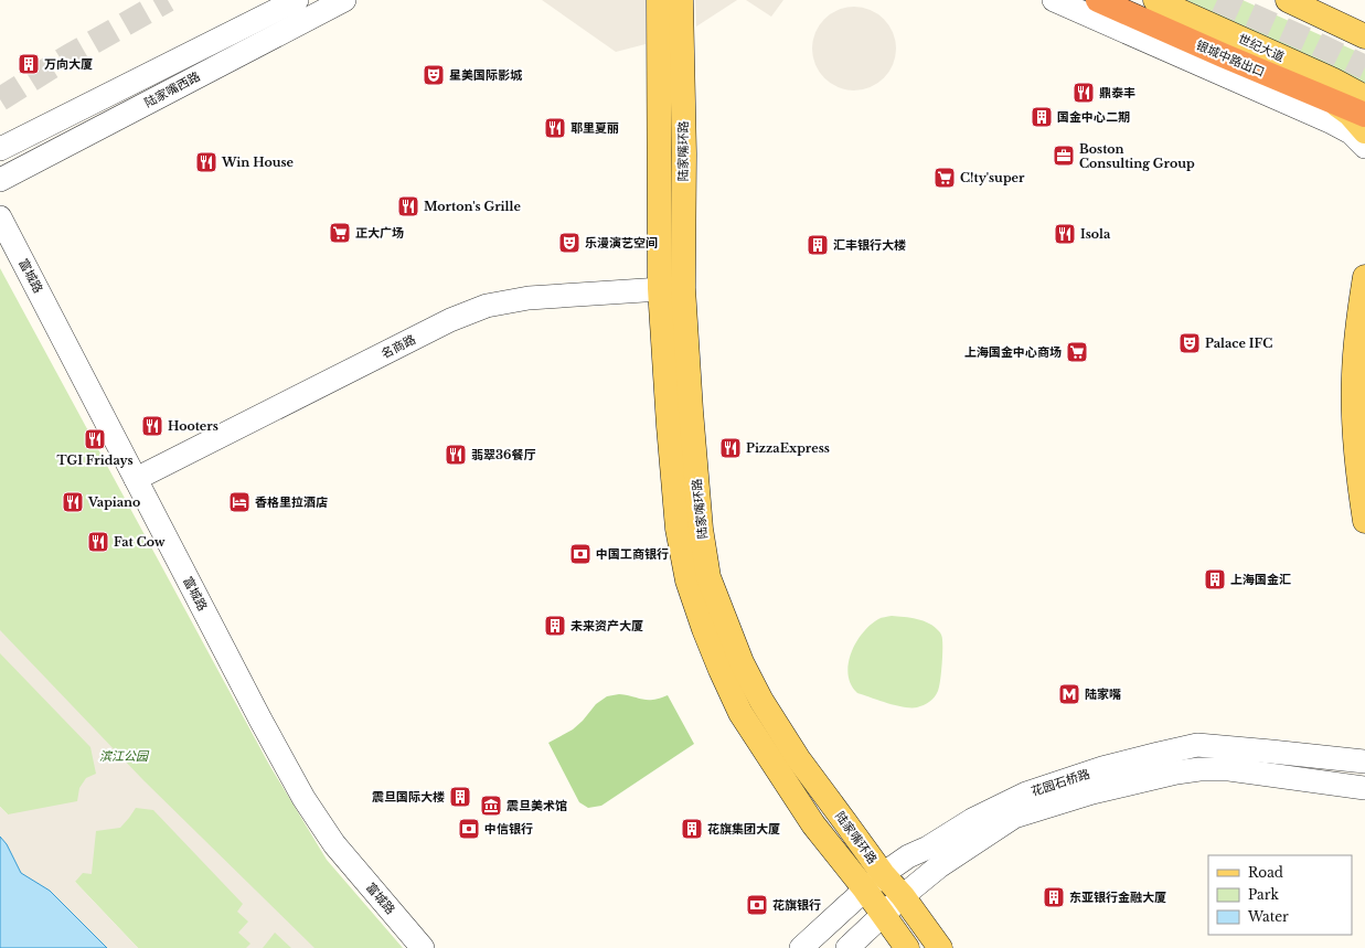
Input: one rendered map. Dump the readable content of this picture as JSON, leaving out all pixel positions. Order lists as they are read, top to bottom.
{
  "streets": {
    "highway": ["银城中路出口"],
    "main road": ["世纪大道", "陆家嘴环路"],
    "street": [
      "陆家嘴西路",
      "富城路",
      "名商路",
      "花园石桥路"
    ]
  },
  "crossings": [
    ["陆家嘴环路", "名商路"],
    ["陆家嘴环路", "花园石桥路"],
    ["富城路", "名商路"]
  ],
  "parks": ["滨江公园"],
  "places": {
    "building": [
      "万向大厦",
      "国金中心二期",
      "汇丰银行大楼",
      "上海国金汇",
      "未来资产大厦",
      "震旦国际大楼",
      "花旗集团大厦",
      "东亚银行金融大厦"
    ],
    "theatre": ["星美国际影城", "乐漫演艺空间", "Palace IFC"],
    "restaurant": [
      "鼎泰丰",
      "耶里夏丽",
      "Win House",
      "Morton's Grille",
      "Isola",
      "Hooters",
      "TGI Fridays",
      "PizzaExpress",
      "翡翠36餐厅",
      "Vapiano",
      "Fat Cow"
    ],
    "office": ["Boston Consulting Group"],
    "supermarket": ["C!ty'super", "正大广场", "上海国金中心商场"],
    "hotel": ["香格里拉酒店"],
    "bank": ["中国工商银行", "中信银行", "花旗银行"],
    "metro station": ["陆家嘴"],
    "museum": ["震旦美术馆"]
  },
  "legend": ["Road", "Park", "Water"]
}
